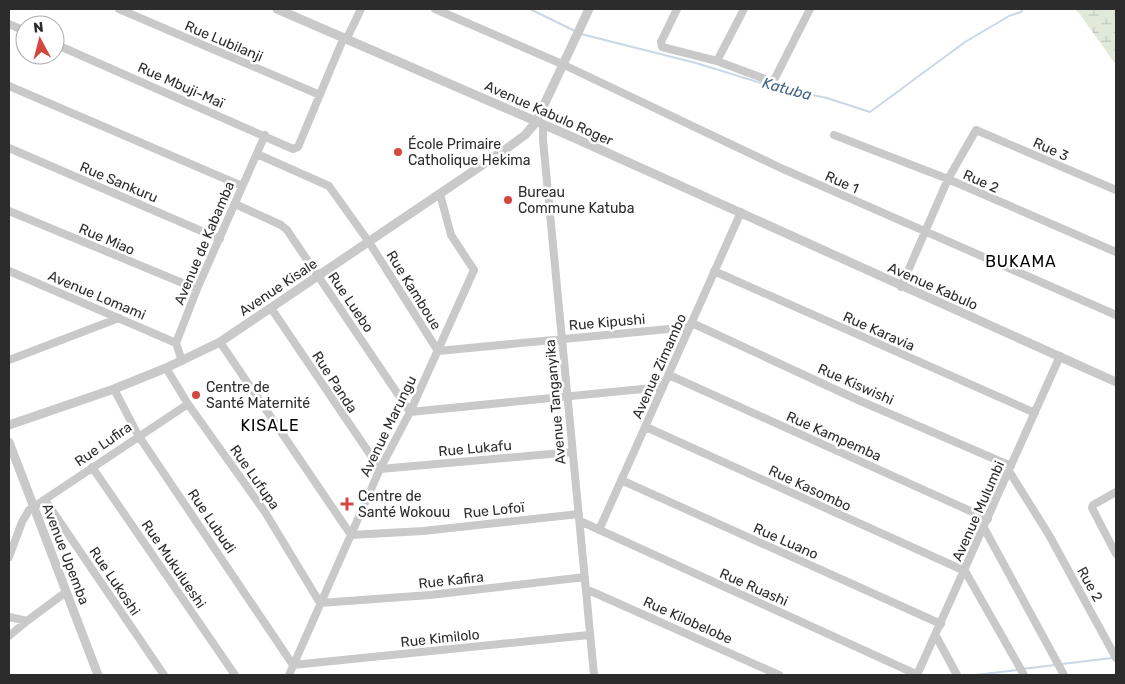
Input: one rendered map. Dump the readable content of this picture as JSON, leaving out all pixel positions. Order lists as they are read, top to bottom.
{
  "streets": {
    "street": [
      "Rue Lubilanji",
      "Rue Mbuji-Maï",
      "Avenue Kabulo Roger",
      "Rue 3",
      "Rue 2",
      "Rue Sankuru",
      "Rue 1",
      "Rue Miao",
      "Avenue de Kabamba",
      "Avenue Kabulo",
      "Avenue Kisale",
      "Rue Kamboue",
      "Avenue Lomami",
      "Rue Luebo",
      "Rue Kipushi",
      "Rue Karavia",
      "Avenue Zimambo",
      "Rue Panda",
      "Rue Kiswishi",
      "Avenue Tanganyika",
      "Avenue Marungu",
      "Rue Kampemba",
      "Rue Lufira",
      "Rue Lukafu",
      "Rue Lufupa",
      "Rue Kasombo",
      "Rue Lofoï",
      "Avenue Mulumbi",
      "Rue Lubudi",
      "Rue Luano",
      "Avenue Upemba",
      "Rue Mukulueshi",
      "Rue Kafira",
      "Rue Lukoshi",
      "Rue Ruashi",
      "Rue Kilobelobe",
      "Rue Kimilolo"
    ]
  },
  "crossings": [
    ["Rue Lubilanji", "Rue Mbuji-Maï"],
    ["Rue Mbuji-Maï", "Avenue de Kabamba"],
    ["Avenue Kabulo Roger", "Avenue Kabulo"],
    ["Avenue Kabulo Roger", "Avenue Kisale"],
    ["Avenue Kabulo Roger", "Avenue Zimambo"],
    ["Avenue Kabulo Roger", "Avenue Tanganyika"],
    ["Rue 3", "Rue 2"],
    ["Rue 2", "Rue Kiswishi"],
    ["Rue 2", "Avenue Mulumbi"],
    ["Rue Sankuru", "Avenue de Kabamba"],
    ["Rue Miao", "Avenue de Kabamba"],
    ["Avenue de Kabamba", "Rue Kamboue"],
    ["Avenue de Kabamba", "Avenue Lomami"],
    ["Avenue de Kabamba", "Rue Luebo"],
    ["Avenue Kabulo", "Avenue Zimambo"],
    ["Avenue Kabulo", "Avenue Mulumbi"],
    ["Avenue Kisale", "Rue Kamboue"],
    ["Avenue Kisale", "Rue Luebo"],
    ["Avenue Kisale", "Rue Panda"],
    ["Avenue Kisale", "Avenue Tanganyika"],
    ["Avenue Kisale", "Avenue Marungu"],
    ["Avenue Kisale", "Rue Lufupa"],
    ["Avenue Kisale", "Rue Lubudi"],
    ["Rue Kamboue", "Rue Kipushi"],
    ["Rue Kamboue", "Avenue Marungu"],
    ["Rue Luebo", "Avenue Marungu"],
    ["Rue Kipushi", "Avenue Zimambo"],
    ["Rue Kipushi", "Rue Kiswishi"],
    ["Rue Kipushi", "Avenue Tanganyika"],
    ["Rue Kipushi", "Avenue Marungu"],
    ["Rue Karavia", "Avenue Zimambo"],
    ["Rue Karavia", "Avenue Mulumbi"],
    ["Avenue Zimambo", "Rue Kiswishi"],
    ["Avenue Zimambo", "Rue Kampemba"],
    ["Avenue Zimambo", "Rue Kasombo"],
    ["Avenue Zimambo", "Rue Luano"],
    ["Avenue Zimambo", "Rue Ruashi"],
    ["Rue Panda", "Avenue Marungu"],
    ["Rue Panda", "Rue Lukafu"],
    ["Rue Kiswishi", "Avenue Mulumbi"],
    ["Avenue Tanganyika", "Rue Lukafu"],
    ["Avenue Tanganyika", "Rue Lofoï"],
    ["Avenue Tanganyika", "Rue Kafira"],
    ["Avenue Tanganyika", "Rue Ruashi"],
    ["Avenue Tanganyika", "Rue Kilobelobe"],
    ["Avenue Tanganyika", "Rue Kimilolo"],
    ["Avenue Marungu", "Rue Lukafu"],
    ["Avenue Marungu", "Rue Lufupa"],
    ["Avenue Marungu", "Rue Lofoï"],
    ["Avenue Marungu", "Rue Lubudi"],
    ["Avenue Marungu", "Rue Kafira"],
    ["Avenue Marungu", "Rue Kimilolo"],
    ["Rue Kampemba", "Avenue Mulumbi"],
    ["Rue Lufira", "Rue Lufupa"],
    ["Rue Lufira", "Rue Lubudi"],
    ["Rue Lufira", "Avenue Upemba"],
    ["Rue Lufira", "Rue Mukulueshi"],
    ["Rue Lufira", "Rue Lukoshi"],
    ["Rue Lufupa", "Rue Kafira"],
    ["Rue Kasombo", "Avenue Mulumbi"],
    ["Rue Lofoï", "Rue Ruashi"],
    ["Avenue Mulumbi", "Rue Luano"],
    ["Avenue Mulumbi", "Rue Ruashi"],
    ["Rue Lubudi", "Rue Kimilolo"]
  ],
  "districts": ["BUKAMA", "KISALE"],
  "water": ["Katuba"],
  "places": {
    "other": ["École Primaire Catholique Hekima", "Bureau Commune Katuba", "Centre de Santé Maternité"],
    "health": ["Centre de Santé Wokouu"]
  },
  "north": "top"
}
